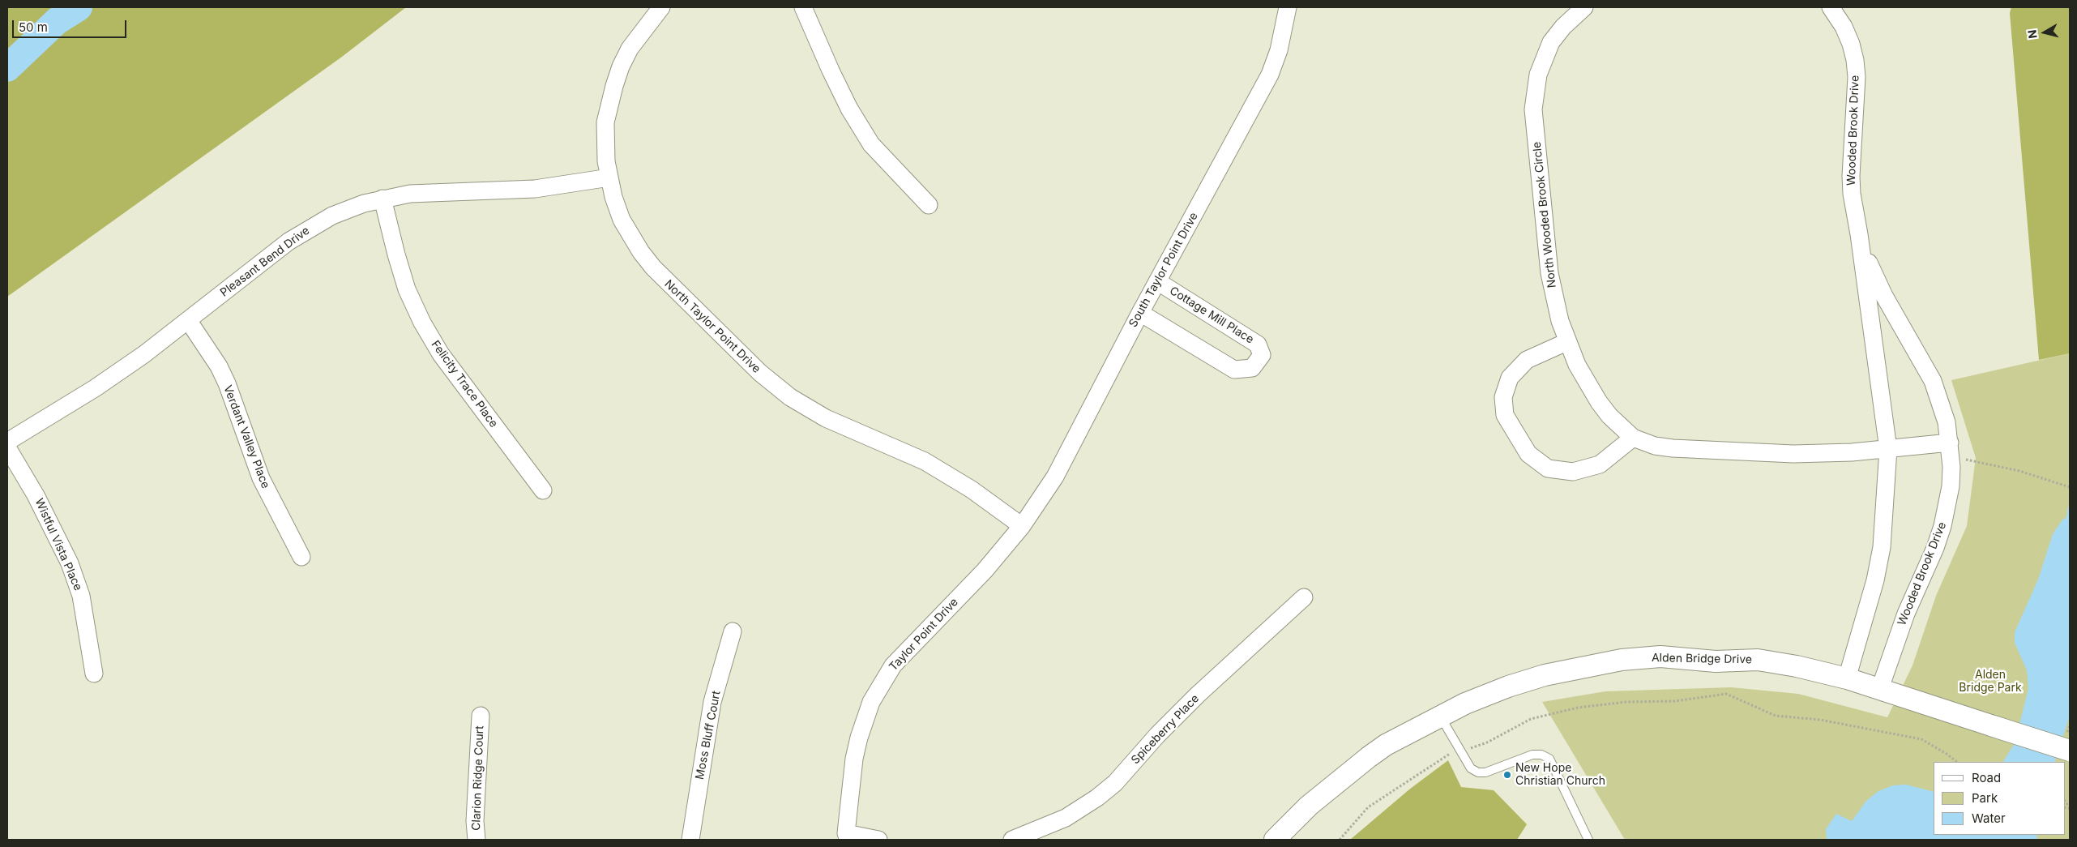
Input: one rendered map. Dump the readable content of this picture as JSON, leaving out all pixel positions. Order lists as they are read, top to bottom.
{
  "streets": {
    "street": [
      "Wooded Brook Drive",
      "North Wooded Brook Circle",
      "Pleasant Bend Drive",
      "South Taylor Point Drive",
      "Cottage Mill Place",
      "North Taylor Point Drive",
      "Felicity Trace Place",
      "Verdant Valley Place",
      "Wistful Vista Place",
      "Taylor Point Drive",
      "Alden Bridge Drive",
      "Spiceberry Place",
      "Moss Bluff Court",
      "Clarion Ridge Court"
    ]
  },
  "crossings": [
    ["Wooded Brook Drive", "North Wooded Brook Circle"],
    ["Wooded Brook Drive", "Alden Bridge Drive"],
    ["Pleasant Bend Drive", "North Taylor Point Drive"],
    ["Pleasant Bend Drive", "Felicity Trace Place"],
    ["Pleasant Bend Drive", "Verdant Valley Place"],
    ["South Taylor Point Drive", "Cottage Mill Place"],
    ["South Taylor Point Drive", "North Taylor Point Drive"],
    ["South Taylor Point Drive", "Taylor Point Drive"],
    ["North Taylor Point Drive", "Taylor Point Drive"]
  ],
  "parks": ["Alden Bridge Park"],
  "places": ["New Hope Christian Church"],
  "legend": ["Road", "Park", "Water"],
  "scale_bar": "50 m",
  "north": "left"
}
